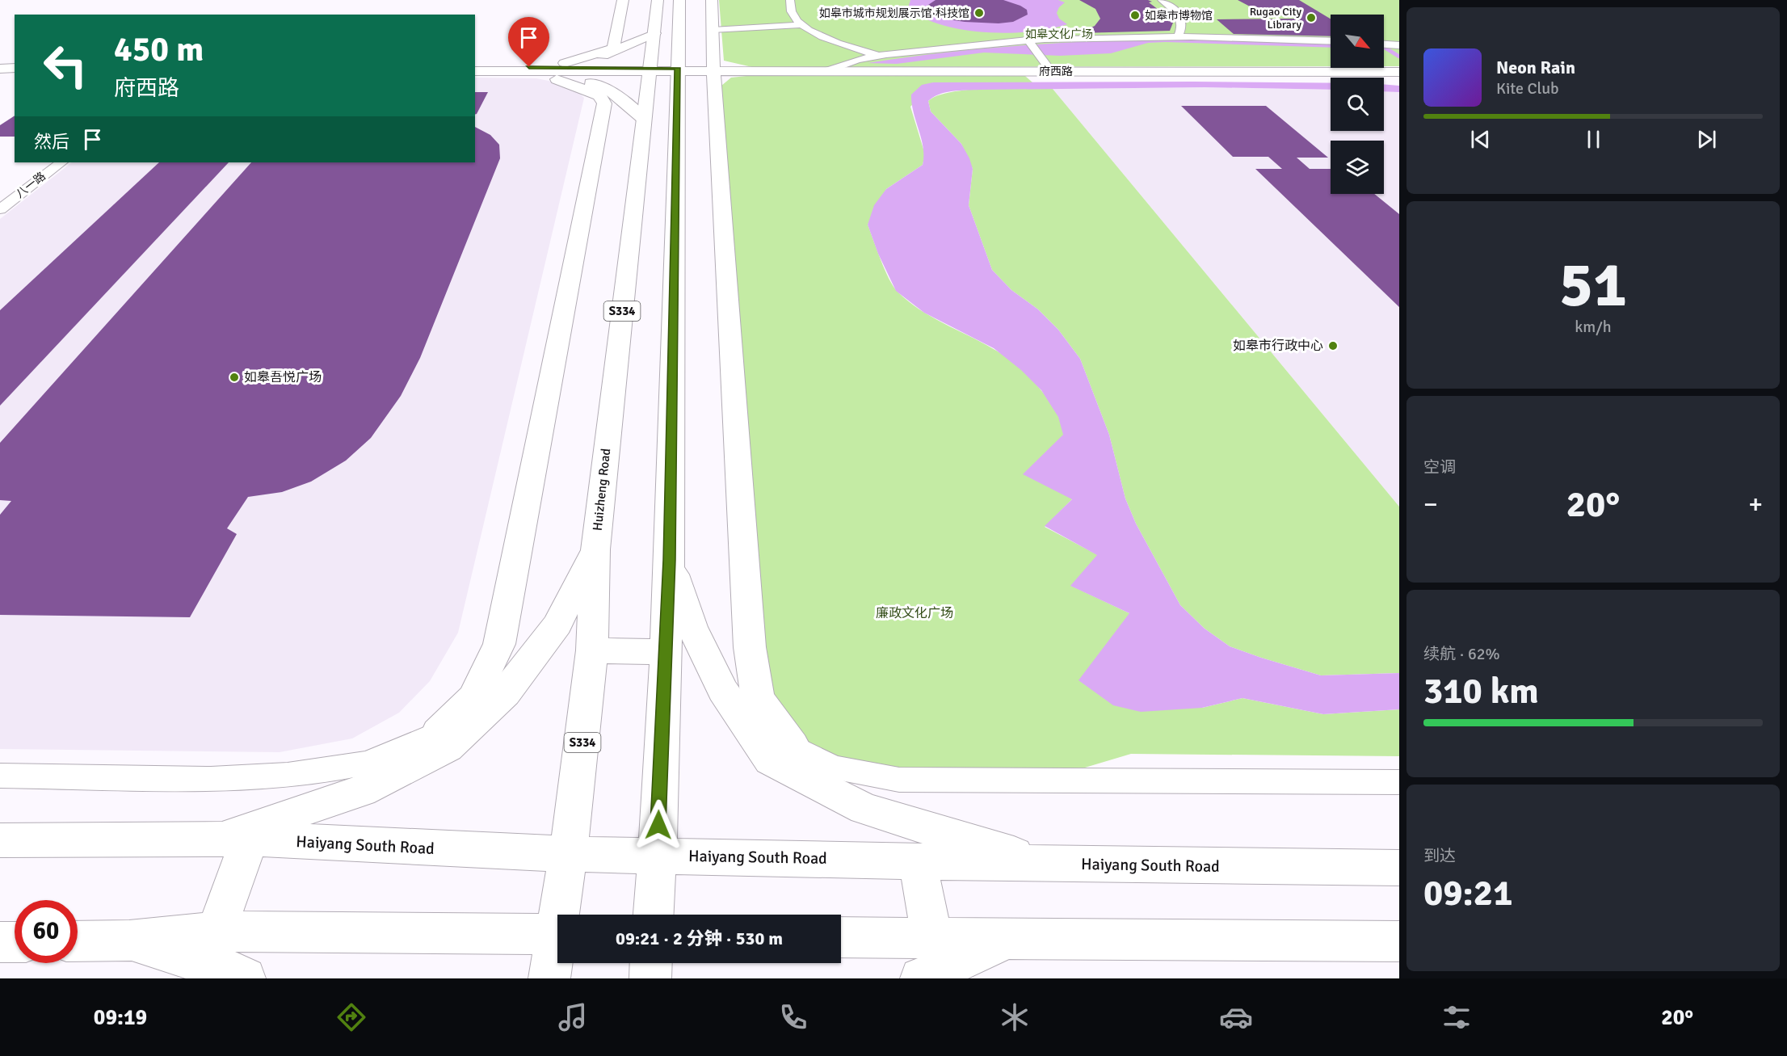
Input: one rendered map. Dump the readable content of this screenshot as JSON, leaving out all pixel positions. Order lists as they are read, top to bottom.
{
  "streets": {
    "main road": [
      "府西路",
      "S334",
      "Huizheng Road",
      "Haiyang South Road"
    ],
    "street": ["八一路"]
  },
  "crossings": [
    ["府西路", "Huizheng Road"],
    ["Huizheng Road", "Haiyang South Road"]
  ],
  "parks": ["如皋文化广场", "廉政文化广场"],
  "places": [
    "如皋市城市规划展示馆·科技馆",
    "如皋市博物馆",
    "Rugao City Library",
    "如皋市行政中心",
    "如皋吾悦广场"
  ],
  "north": "bottom right",
  "page": {
    "turn": ["450 m", "府西路"],
    "song": ["Neon Rain", "Kite Club"],
    "then": "然后",
    "tile": [
      ["51", "km/h"],
      "空调",
      ["续航 · 62%", "310 km"],
      ["到达", "09:21"]
    ],
    "heat": ["−", "20°", "+"],
    "limit": "60",
    "trip": "09:21 · 2 分钟 · 530 m",
    "tabs": ["09:19", "20°"]
  }
}
